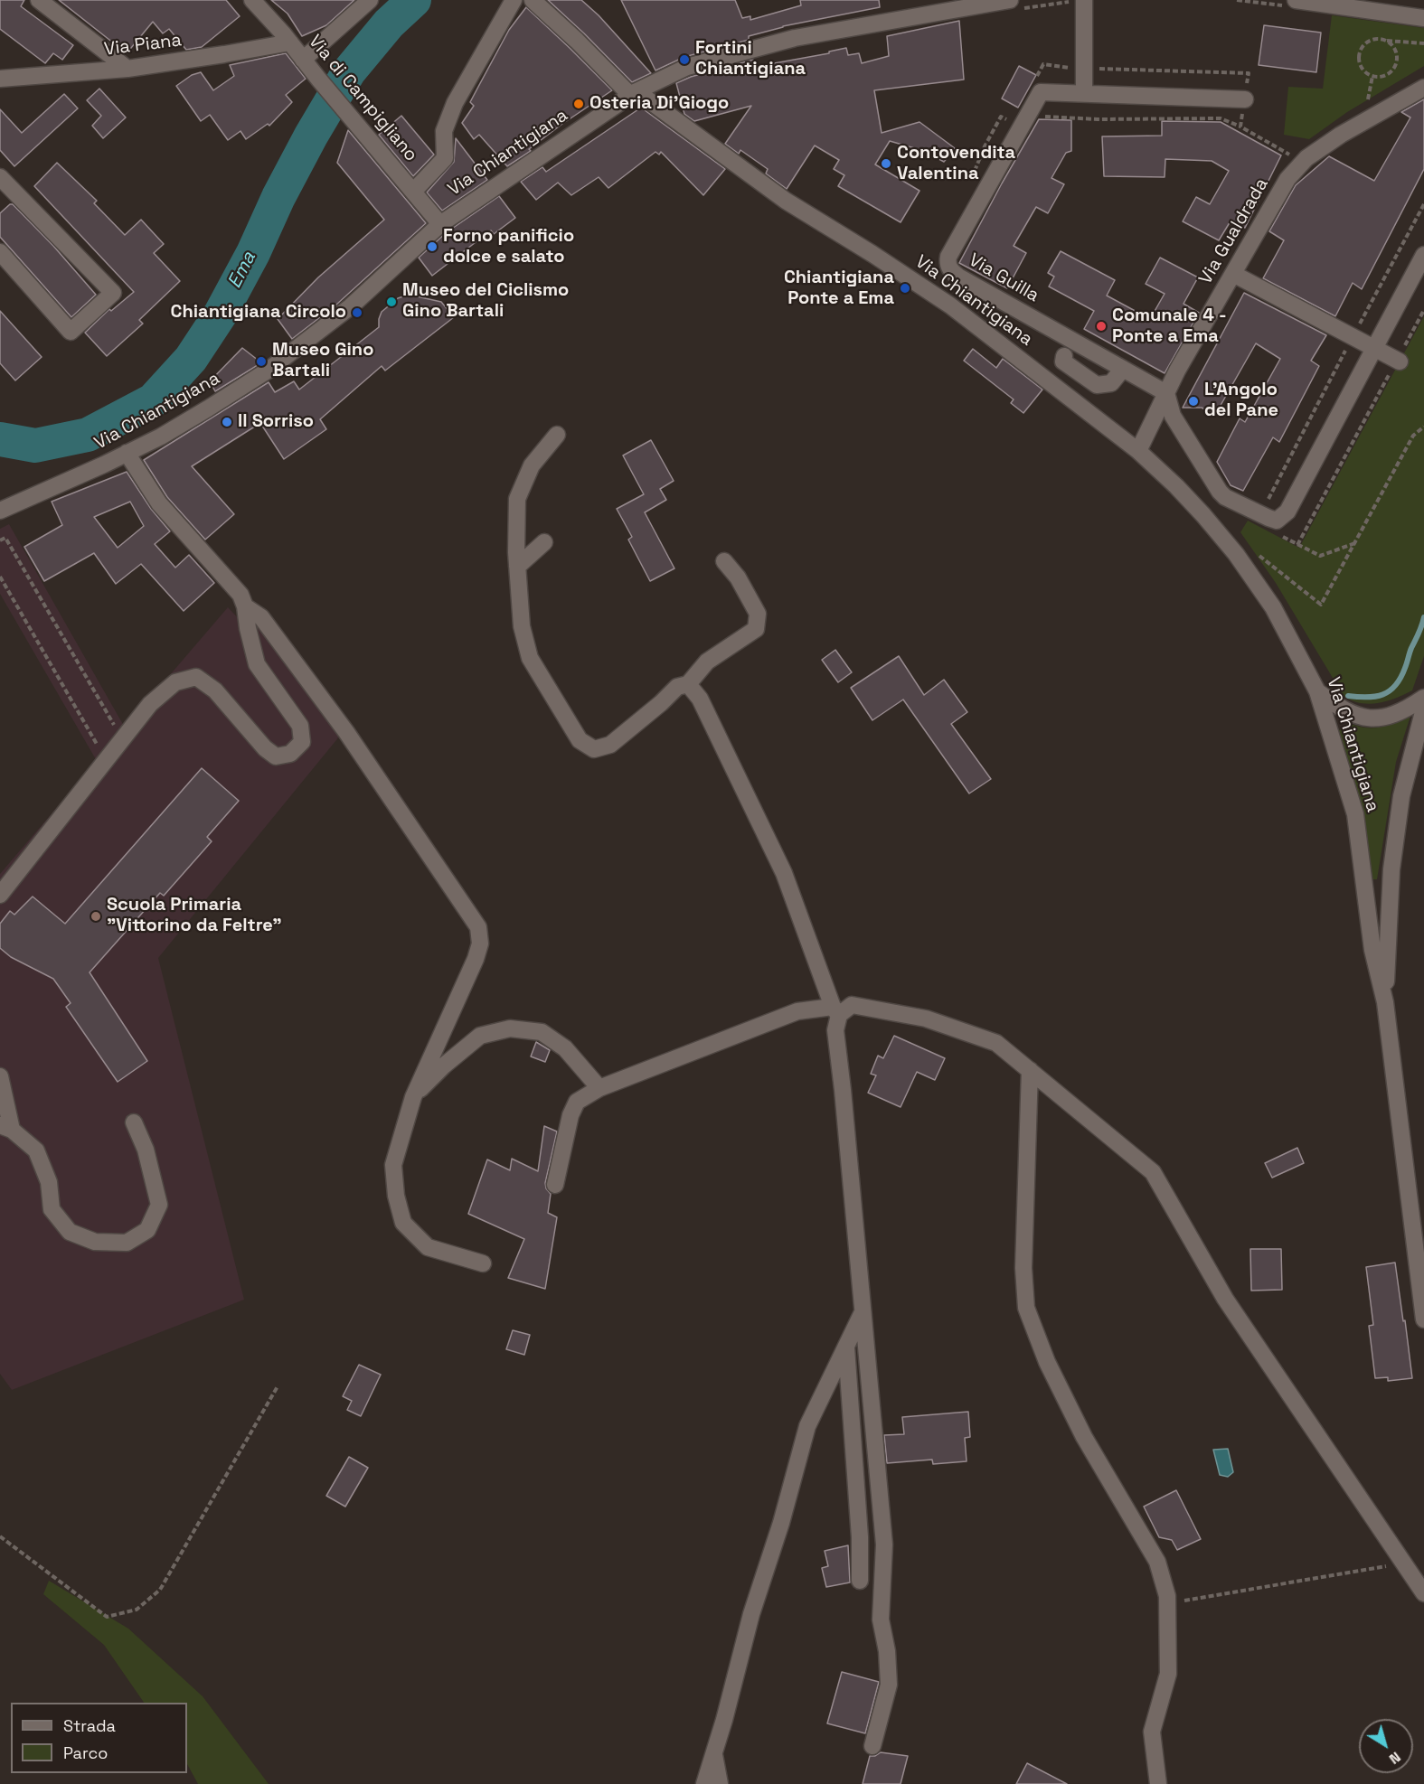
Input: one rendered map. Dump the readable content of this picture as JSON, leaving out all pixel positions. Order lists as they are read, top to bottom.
{
  "streets": {
    "street": [
      "Via Piana",
      "Via di Campigliano",
      "Via Chiantigiana",
      "Via Gualdrada",
      "Via Guilla"
    ]
  },
  "crossings": [
    ["Via Piana", "Via di Campigliano"],
    ["Via di Campigliano", "Via Chiantigiana"],
    ["Via Chiantigiana", "Via Gualdrada"],
    ["Via Gualdrada", "Via Guilla"]
  ],
  "water": ["Ema"],
  "places": [
    "Fortini Chiantigiana",
    "Osteria Di'Giogo",
    "Contovendita Valentina",
    "Forno panificio dolce e salato",
    "Chiantigiana Ponte a Ema",
    "Museo del Ciclismo Gino Bartali",
    "Chiantigiana Circolo",
    "Comunale 4 - Ponte a Ema",
    "Museo Gino Bartali",
    "L'Angolo del Pane",
    "Il Sorriso",
    "Scuola Primaria \"Vittorino da Feltre\""
  ],
  "legend": ["Strada", "Parco"],
  "north": "bottom right"
}
